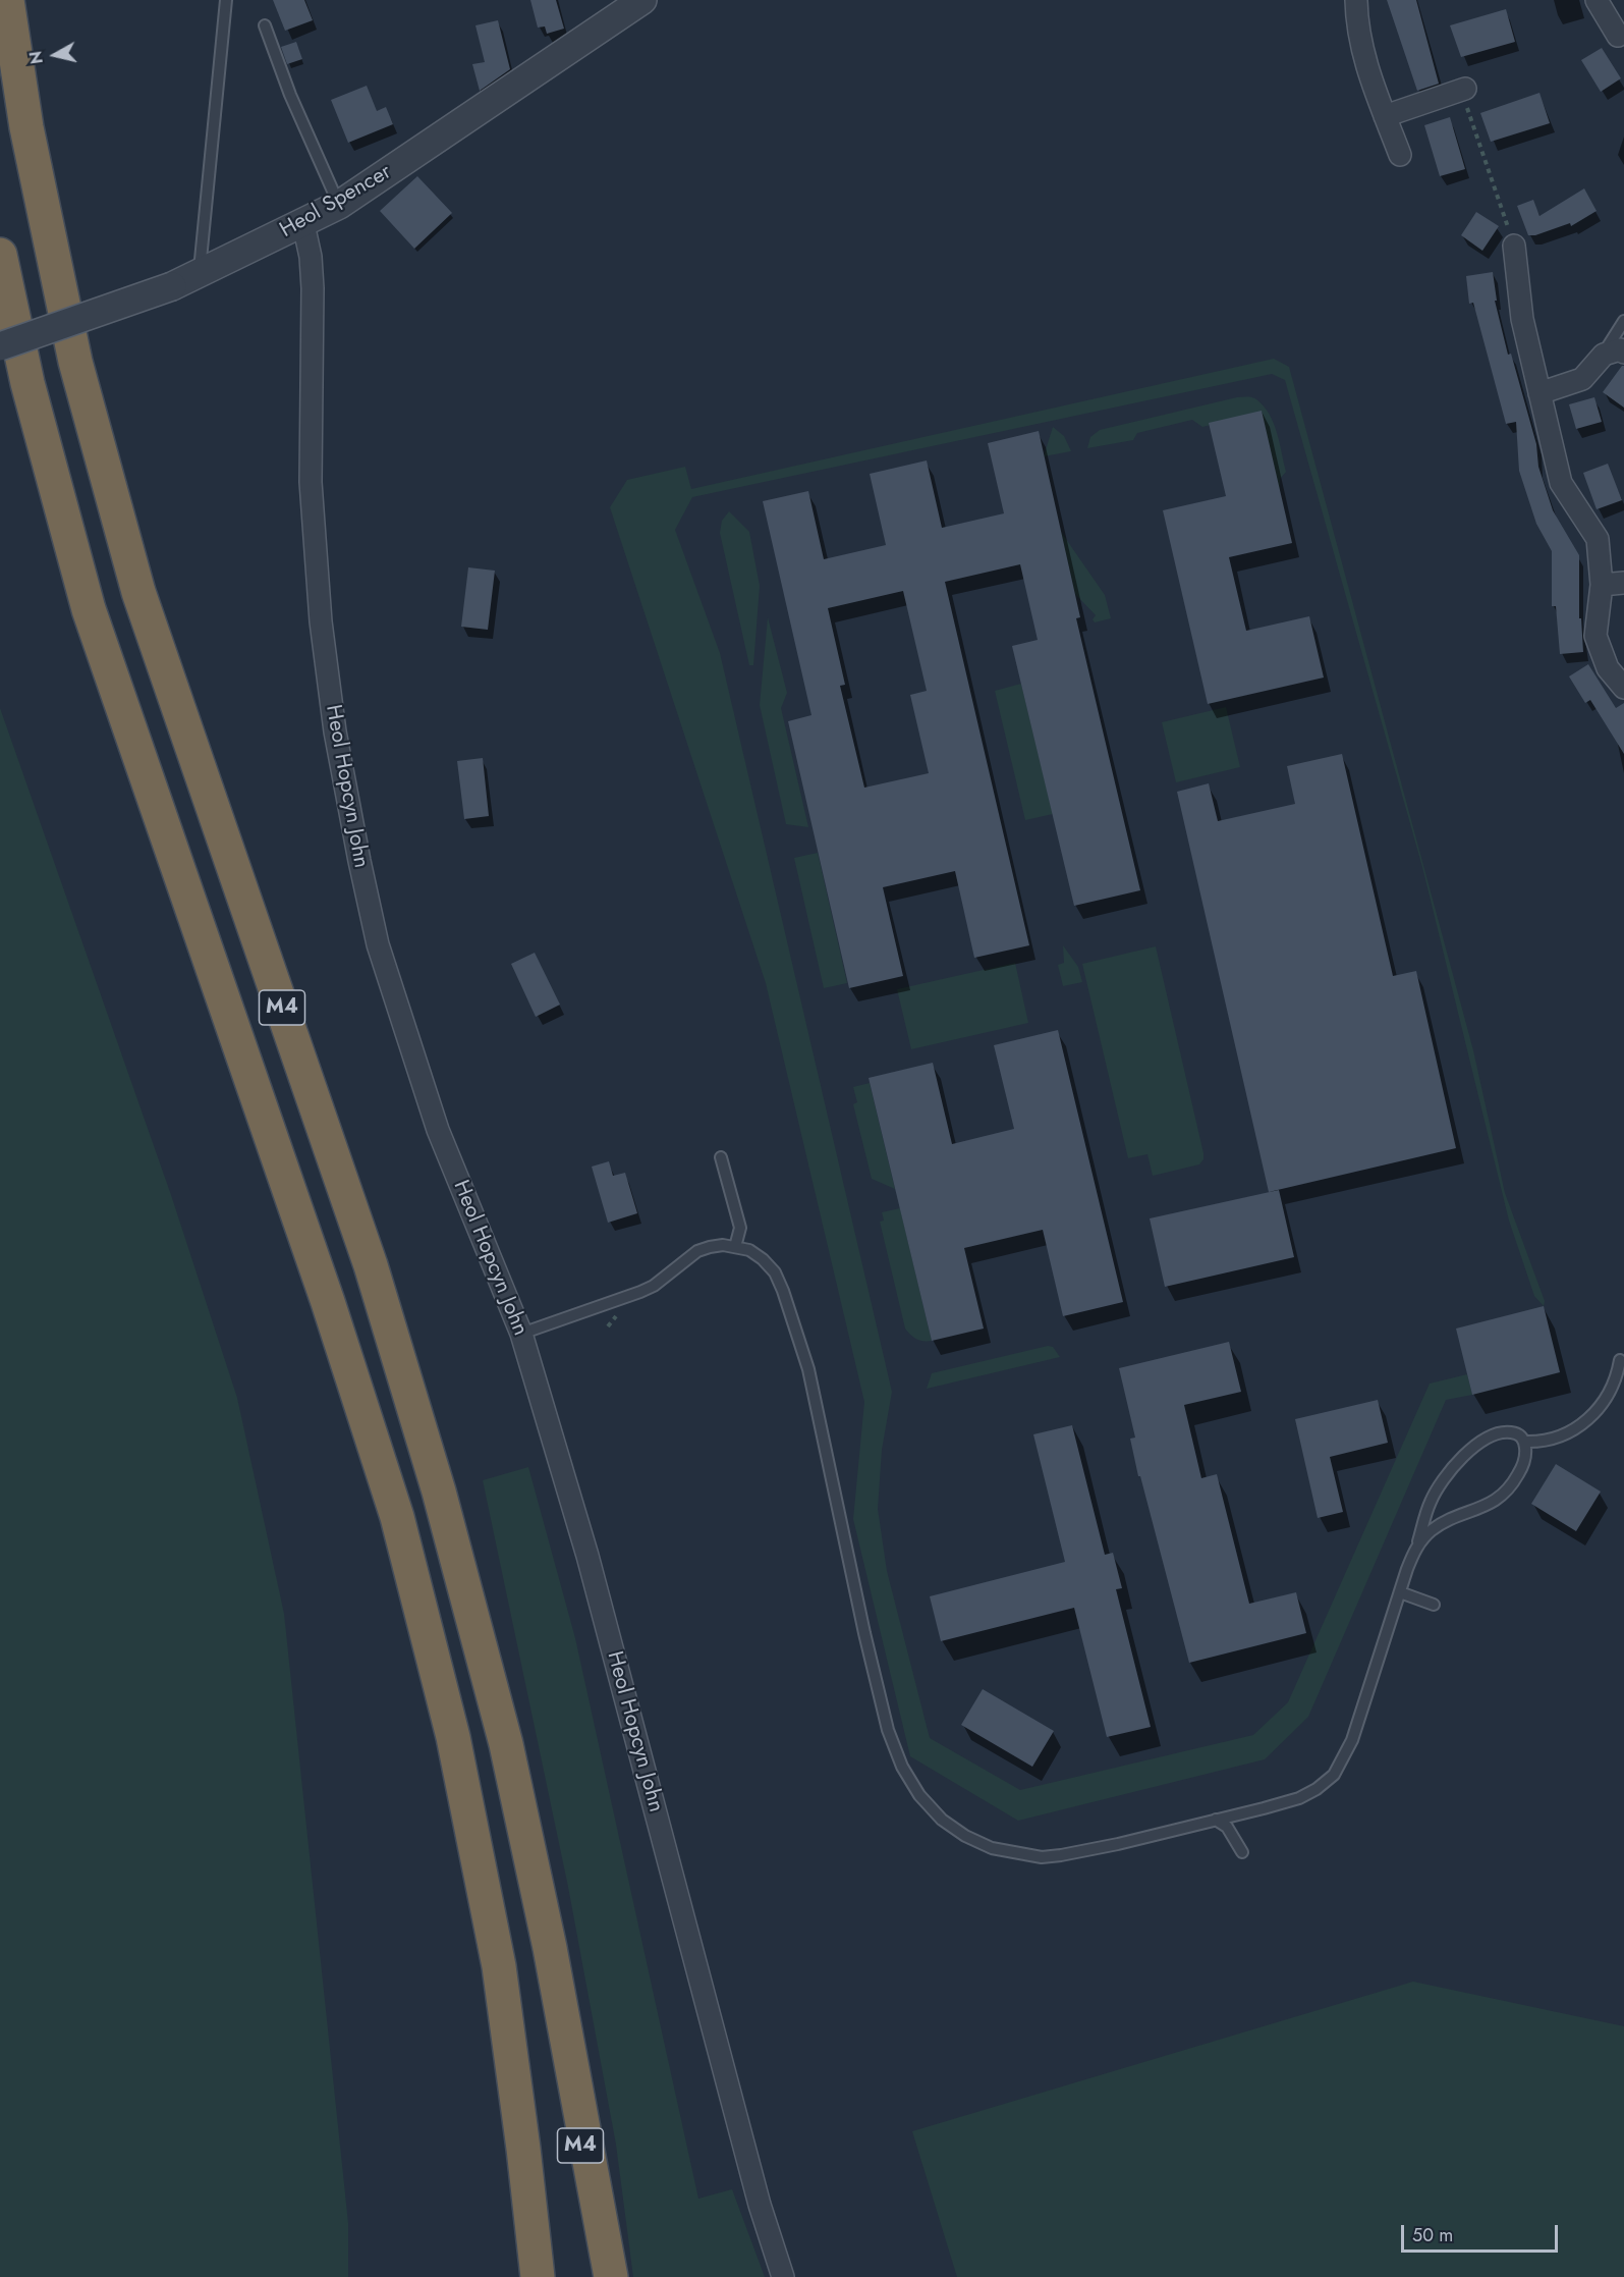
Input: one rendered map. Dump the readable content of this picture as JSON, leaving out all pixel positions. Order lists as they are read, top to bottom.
{
  "streets": {
    "highway": ["M4"],
    "street": ["Heol Spencer", "Heol Hopcyn John"]
  },
  "crossings": [
    ["Heol Spencer", "Heol Hopcyn John"]
  ],
  "scale_bar": "50 m",
  "north": "left"
}
